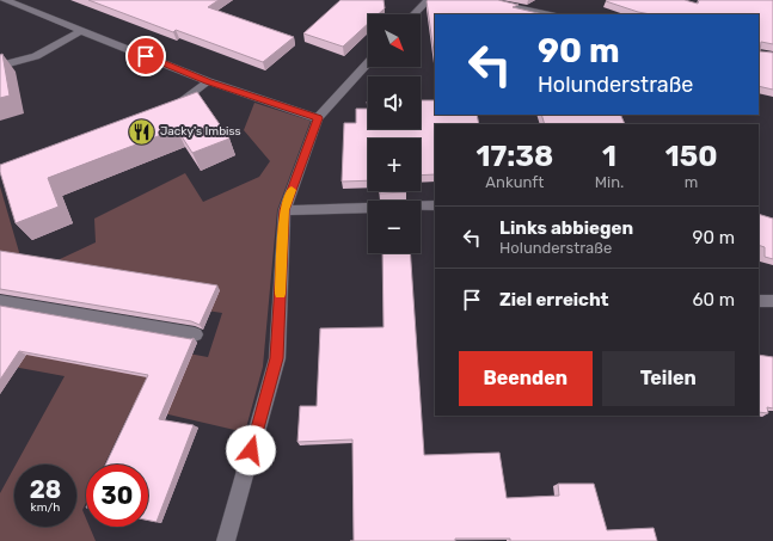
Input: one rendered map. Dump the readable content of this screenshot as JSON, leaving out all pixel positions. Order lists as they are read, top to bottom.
{
  "places": {
    "restaurant": ["Jacky's Imbiss"]
  },
  "north": "bottom right",
  "page": {
    "map_buttons": ["+", "−"],
    "turn": ["90 m", "Holunderstraße"],
    "eta": [
      "17:38",
      "Ankunft",
      "1",
      "Min.",
      "150",
      "m"
    ],
    "list": [
      {
        "name": "Links abbiegen",
        "note": "Holunderstraße",
        "value": "90 m"
      },
      {
        "name": "Ziel erreicht",
        "value": "60 m"
      }
    ],
    "buttons": ["Beenden", "Teilen"],
    "speed": "28 km/h",
    "limit": "30"
  }
}
